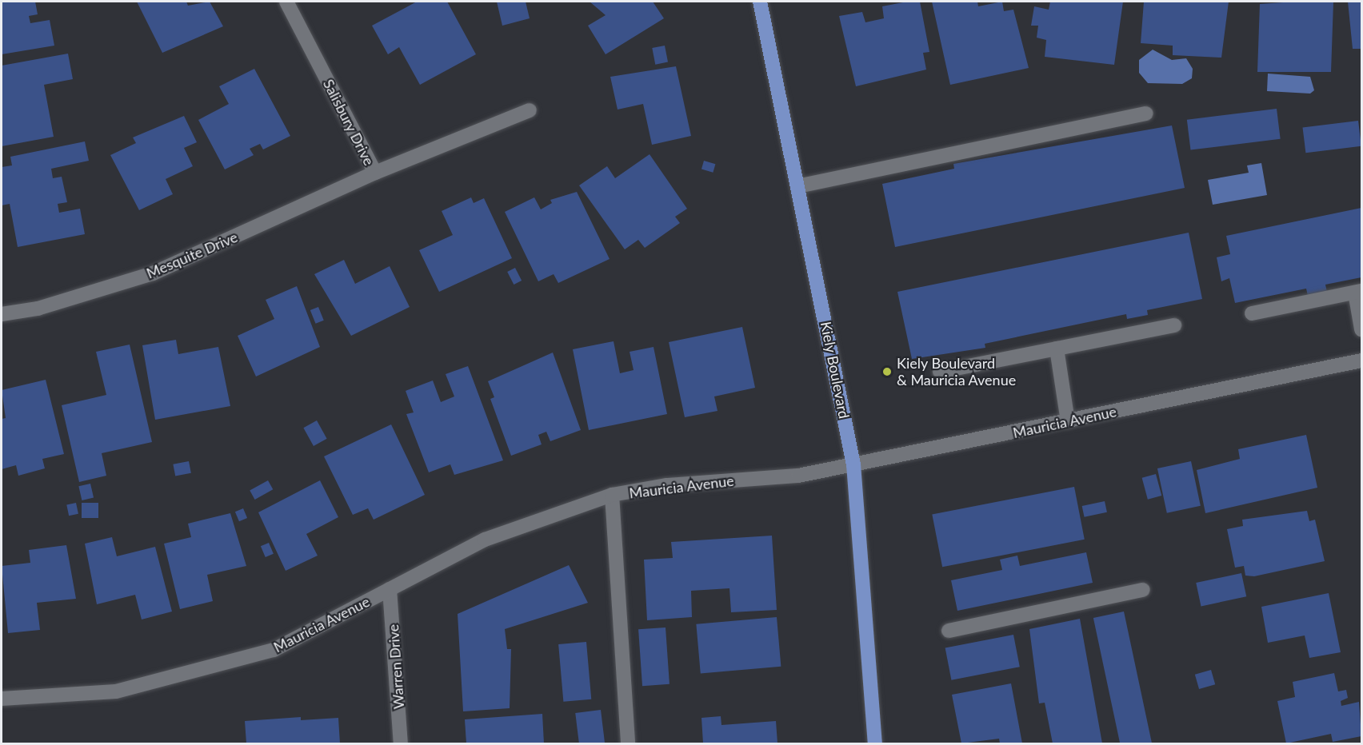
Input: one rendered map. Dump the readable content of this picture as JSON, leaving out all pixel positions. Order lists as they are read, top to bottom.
{
  "streets": {
    "main road": ["Kiely Boulevard"],
    "street": [
      "Salisbury Drive",
      "Mesquite Drive",
      "Mauricia Avenue",
      "Warren Drive"
    ]
  },
  "crossings": [
    ["Salisbury Drive", "Mesquite Drive"],
    ["Kiely Boulevard", "Mauricia Avenue"],
    ["Mauricia Avenue", "Warren Drive"]
  ],
  "places": ["Kiely Boulevard & Mauricia Avenue"]
}
